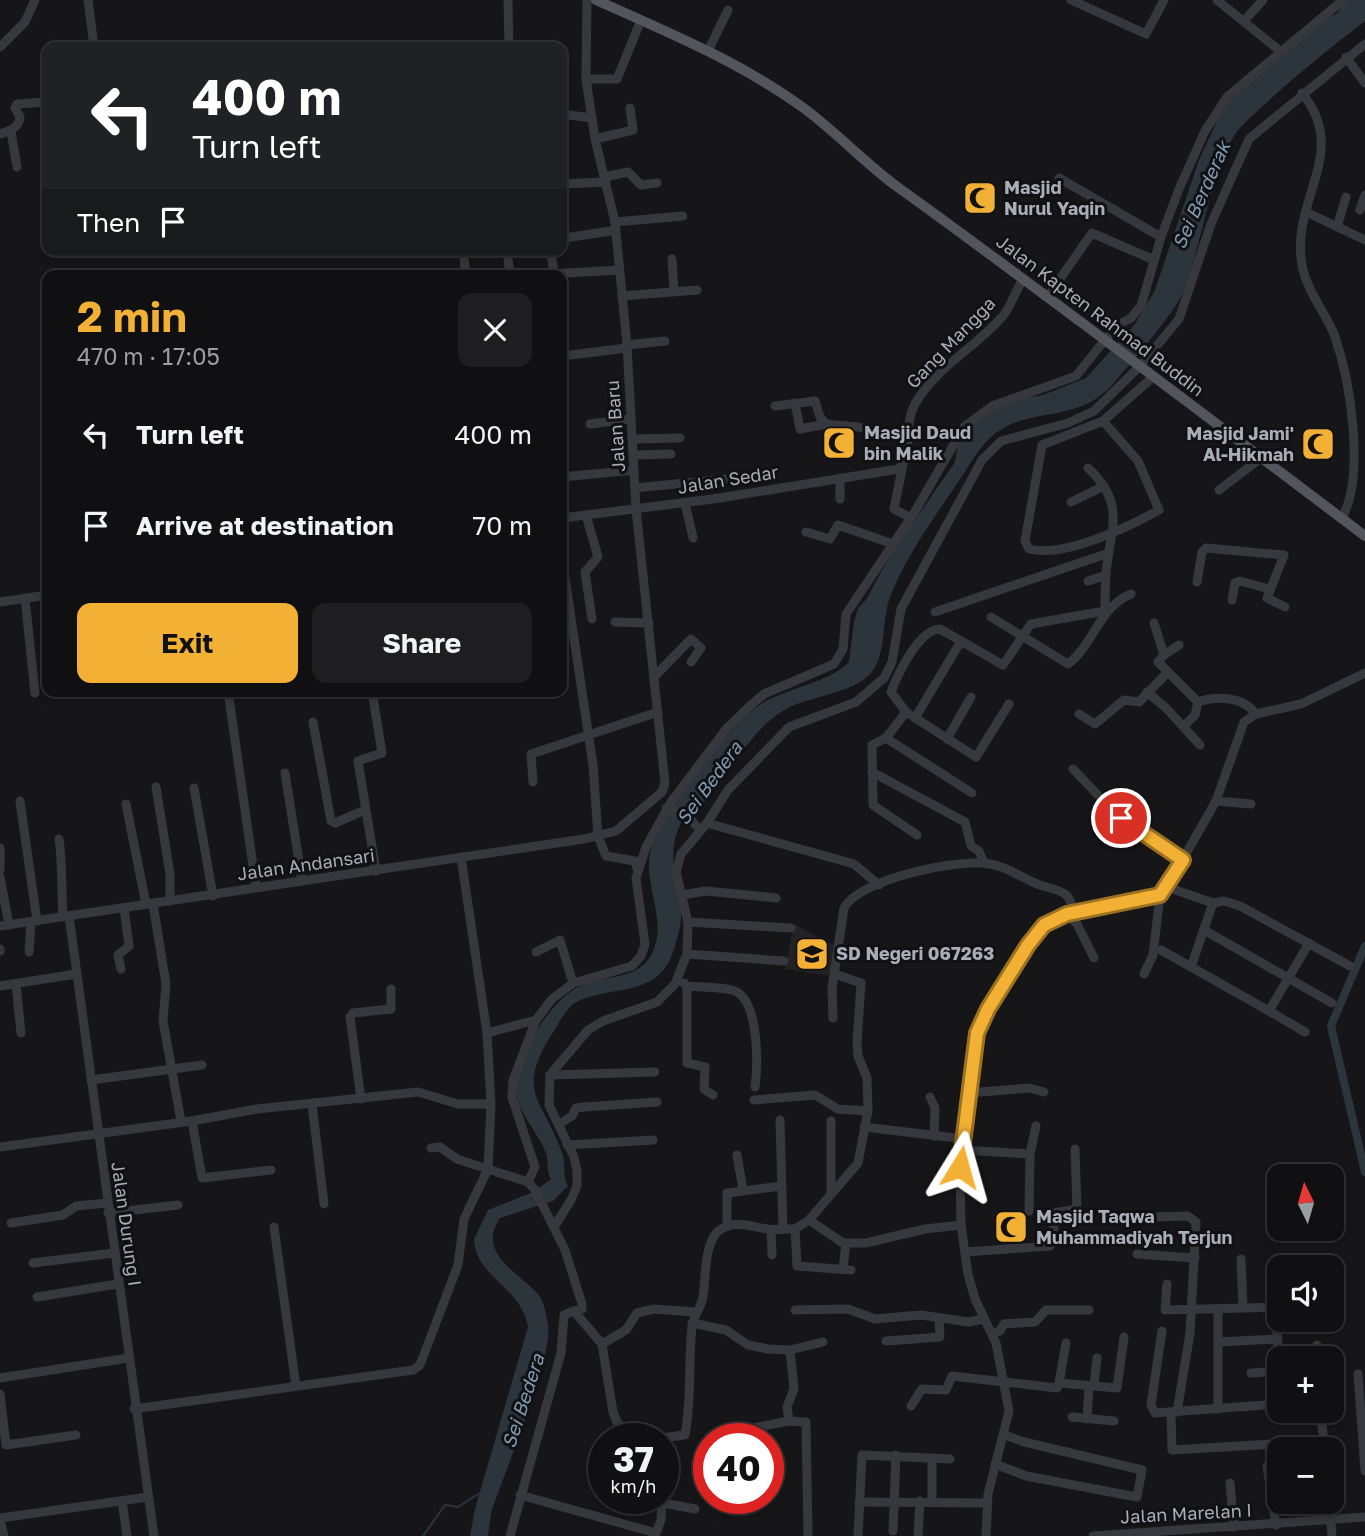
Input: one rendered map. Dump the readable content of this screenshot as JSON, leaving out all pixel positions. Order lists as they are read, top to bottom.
{
  "streets": {
    "main road": ["Jalan Kapten Rahmad Buddin"],
    "street": [
      "Gang Mangga",
      "Jalan Baru",
      "Jalan Sedar",
      "Jalan Andansari",
      "Jalan Durung I",
      "Jalan Marelan I"
    ]
  },
  "crossings": [
    ["Jalan Kapten Rahmad Buddin", "Gang Mangga"],
    ["Gang Mangga", "Jalan Sedar"],
    ["Jalan Baru", "Jalan Sedar"],
    ["Jalan Baru", "Jalan Andansari"],
    ["Jalan Andansari", "Jalan Durung I"]
  ],
  "water": ["Sei Berderak", "Sei Bedera"],
  "places": {
    "mosque": [
      "Masjid Nurul Yaqin",
      "Masjid Daud bin Malik",
      "Masjid Jami' Al-Hikmah",
      "Masjid Taqwa Muhammadiyah Terjun"
    ],
    "school or university": ["SD Negeri 067263"]
  },
  "north": "top",
  "page": {
    "turn": ["400 m", "Turn left"],
    "then": "Then",
    "heading": ["2 min", "470 m · 17:05"],
    "list": [
      {
        "name": "Turn left",
        "value": "400 m"
      },
      {
        "name": "Arrive at destination",
        "value": "70 m"
      }
    ],
    "buttons": ["Exit", "Share"],
    "map_buttons": ["+", "−"],
    "speed": "37 km/h",
    "limit": "40"
  }
}
